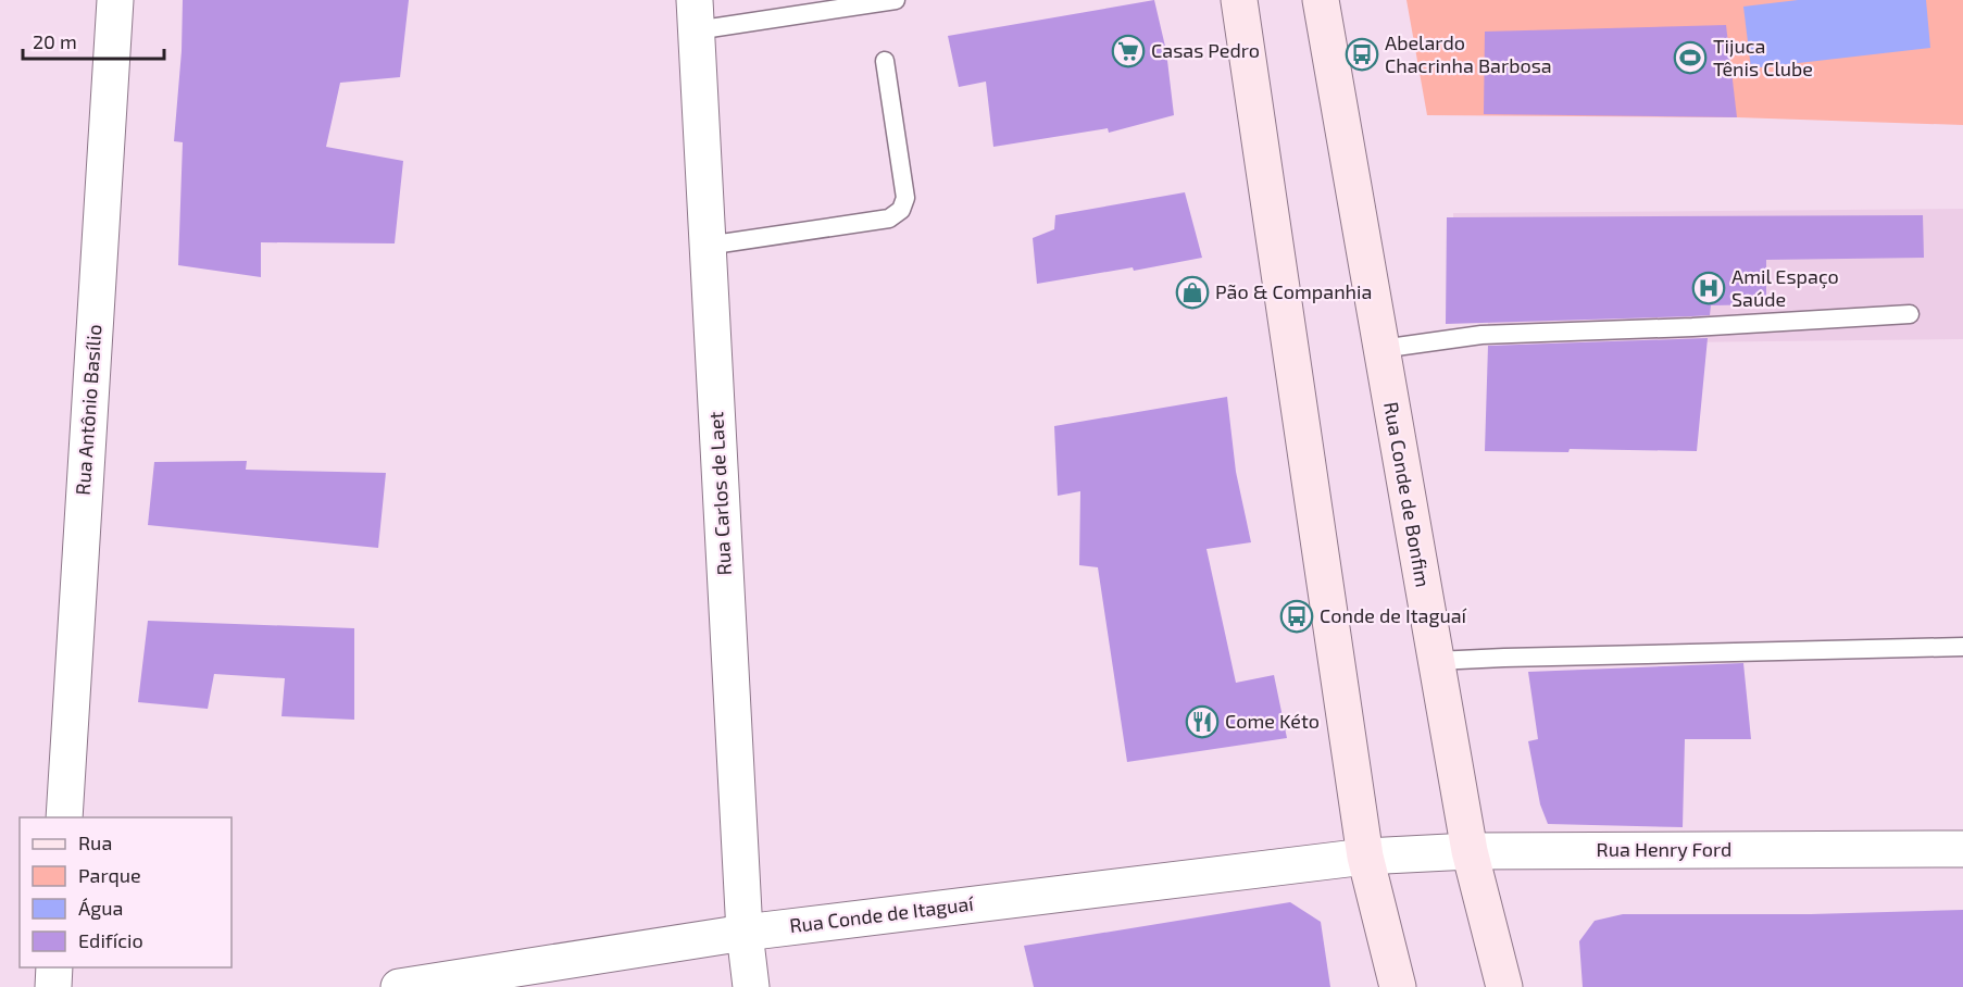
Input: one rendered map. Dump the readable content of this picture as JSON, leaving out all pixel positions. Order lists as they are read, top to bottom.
{
  "streets": {
    "main road": ["Rua Conde de Bonfim"],
    "street": [
      "Rua Antônio Basílio",
      "Rua Carlos de Laet",
      "Rua Henry Ford",
      "Rua Conde de Itaguaí"
    ]
  },
  "crossings": [
    ["Rua Carlos de Laet", "Rua Conde de Itaguaí"],
    ["Rua Conde de Bonfim", "Rua Henry Ford"],
    ["Rua Henry Ford", "Rua Conde de Itaguaí"]
  ],
  "places": {
    "supermarket": ["Casas Pedro"],
    "bus stop": ["Abelardo Chacrinha Barbosa", "Conde de Itaguaí"],
    "sports": ["Tijuca Tênis Clube"],
    "hospital": ["Amil Espaço Saúde"],
    "shop": ["Pão & Companhia"],
    "restaurant": ["Come Kéto"]
  },
  "legend": [
    "Rua",
    "Parque",
    "Água",
    "Edifício"
  ],
  "scale_bar": "20 m"
}
